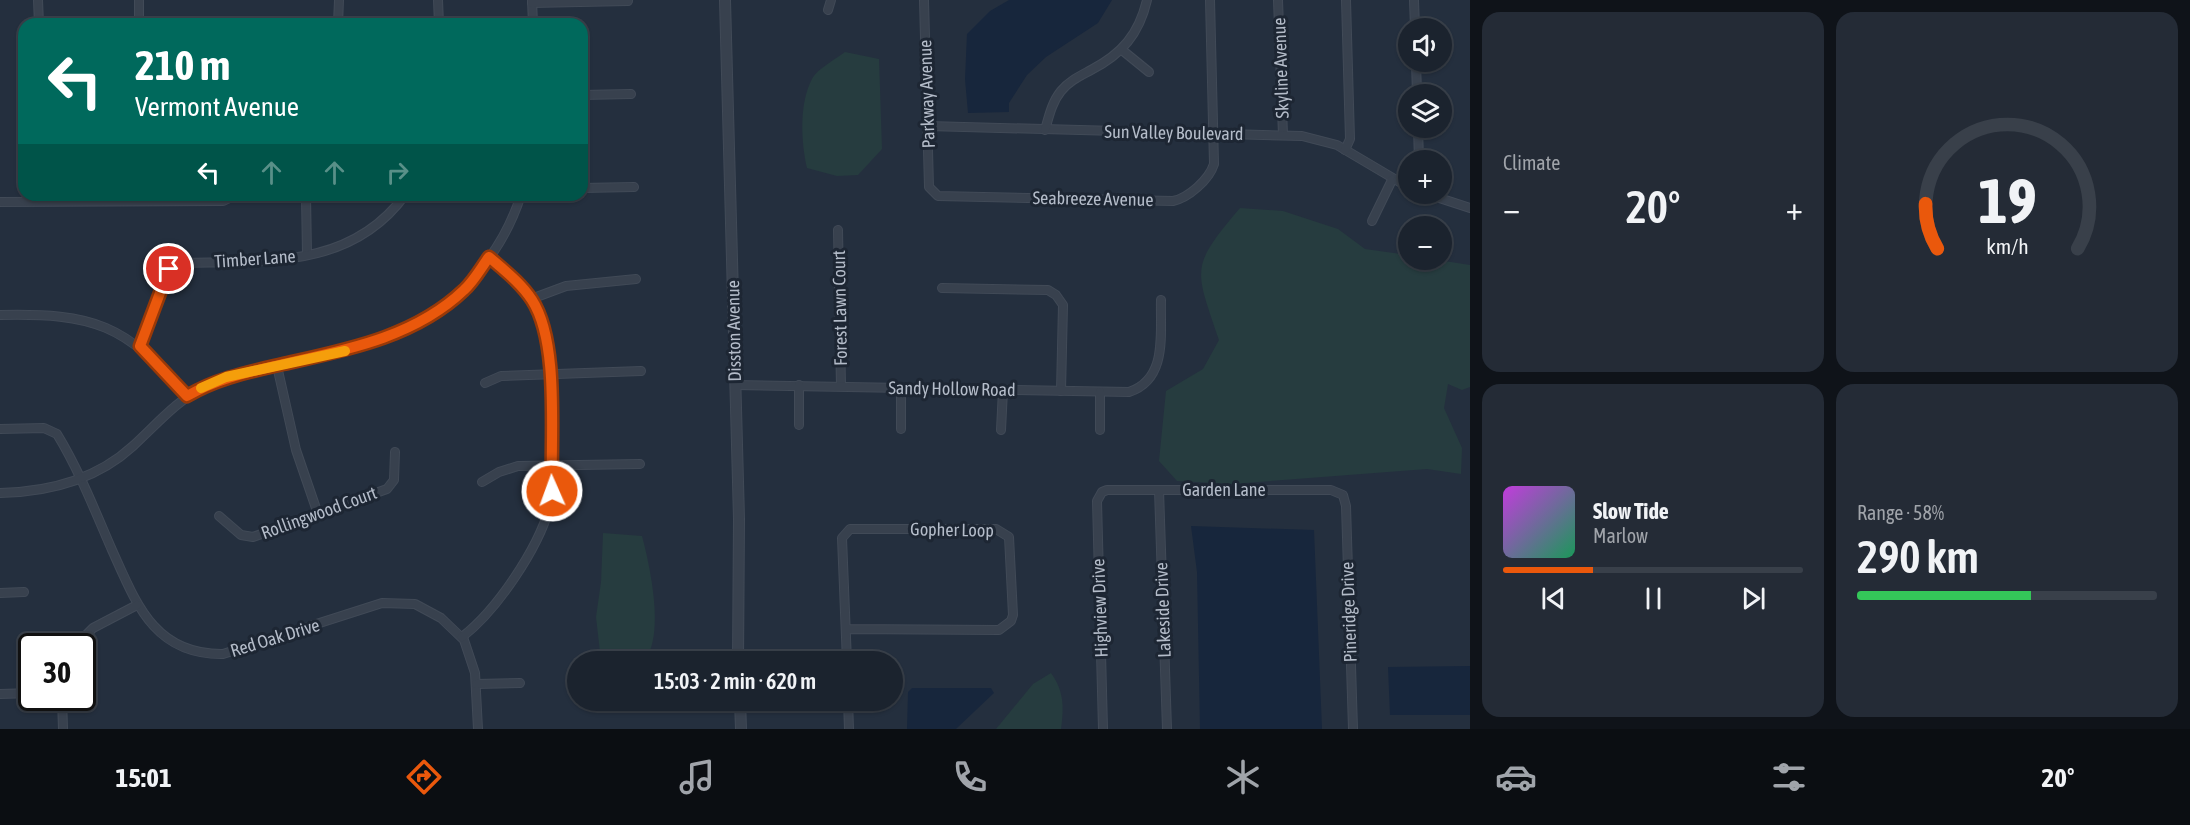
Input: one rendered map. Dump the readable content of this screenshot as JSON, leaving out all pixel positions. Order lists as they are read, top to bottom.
{
  "streets": {
    "street": [
      "Skyline Avenue",
      "Parkway Avenue",
      "Sun Valley Boulevard",
      "Seabreeze Avenue",
      "Timber Lane",
      "Forest Lawn Court",
      "Disston Avenue",
      "Sandy Hollow Road",
      "Garden Lane",
      "Rollingwood Court",
      "Gopher Loop",
      "Highview Drive",
      "Lakeside Drive",
      "Pineridge Drive",
      "Red Oak Drive"
    ]
  },
  "crossings": [
    ["Skyline Avenue", "Sun Valley Boulevard"],
    ["Parkway Avenue", "Sun Valley Boulevard"],
    ["Parkway Avenue", "Seabreeze Avenue"],
    ["Sun Valley Boulevard", "Seabreeze Avenue"],
    ["Forest Lawn Court", "Sandy Hollow Road"],
    ["Disston Avenue", "Sandy Hollow Road"],
    ["Garden Lane", "Highview Drive"],
    ["Garden Lane", "Lakeside Drive"],
    ["Garden Lane", "Pineridge Drive"]
  ],
  "page": {
    "tile": [
      "Climate",
      ["Range · 58%", "290 km"]
    ],
    "map_buttons": ["+", "−"],
    "turn": ["210 m", "Vermont Avenue"],
    "heat": ["−", "20°", "+"],
    "song": ["Slow Tide", "Marlow"],
    "limit": "30",
    "trip": "15:03 · 2 min · 620 m",
    "tabs": ["15:01", "20°"],
    "gauge": ["19", "km/h"]
  }
}
